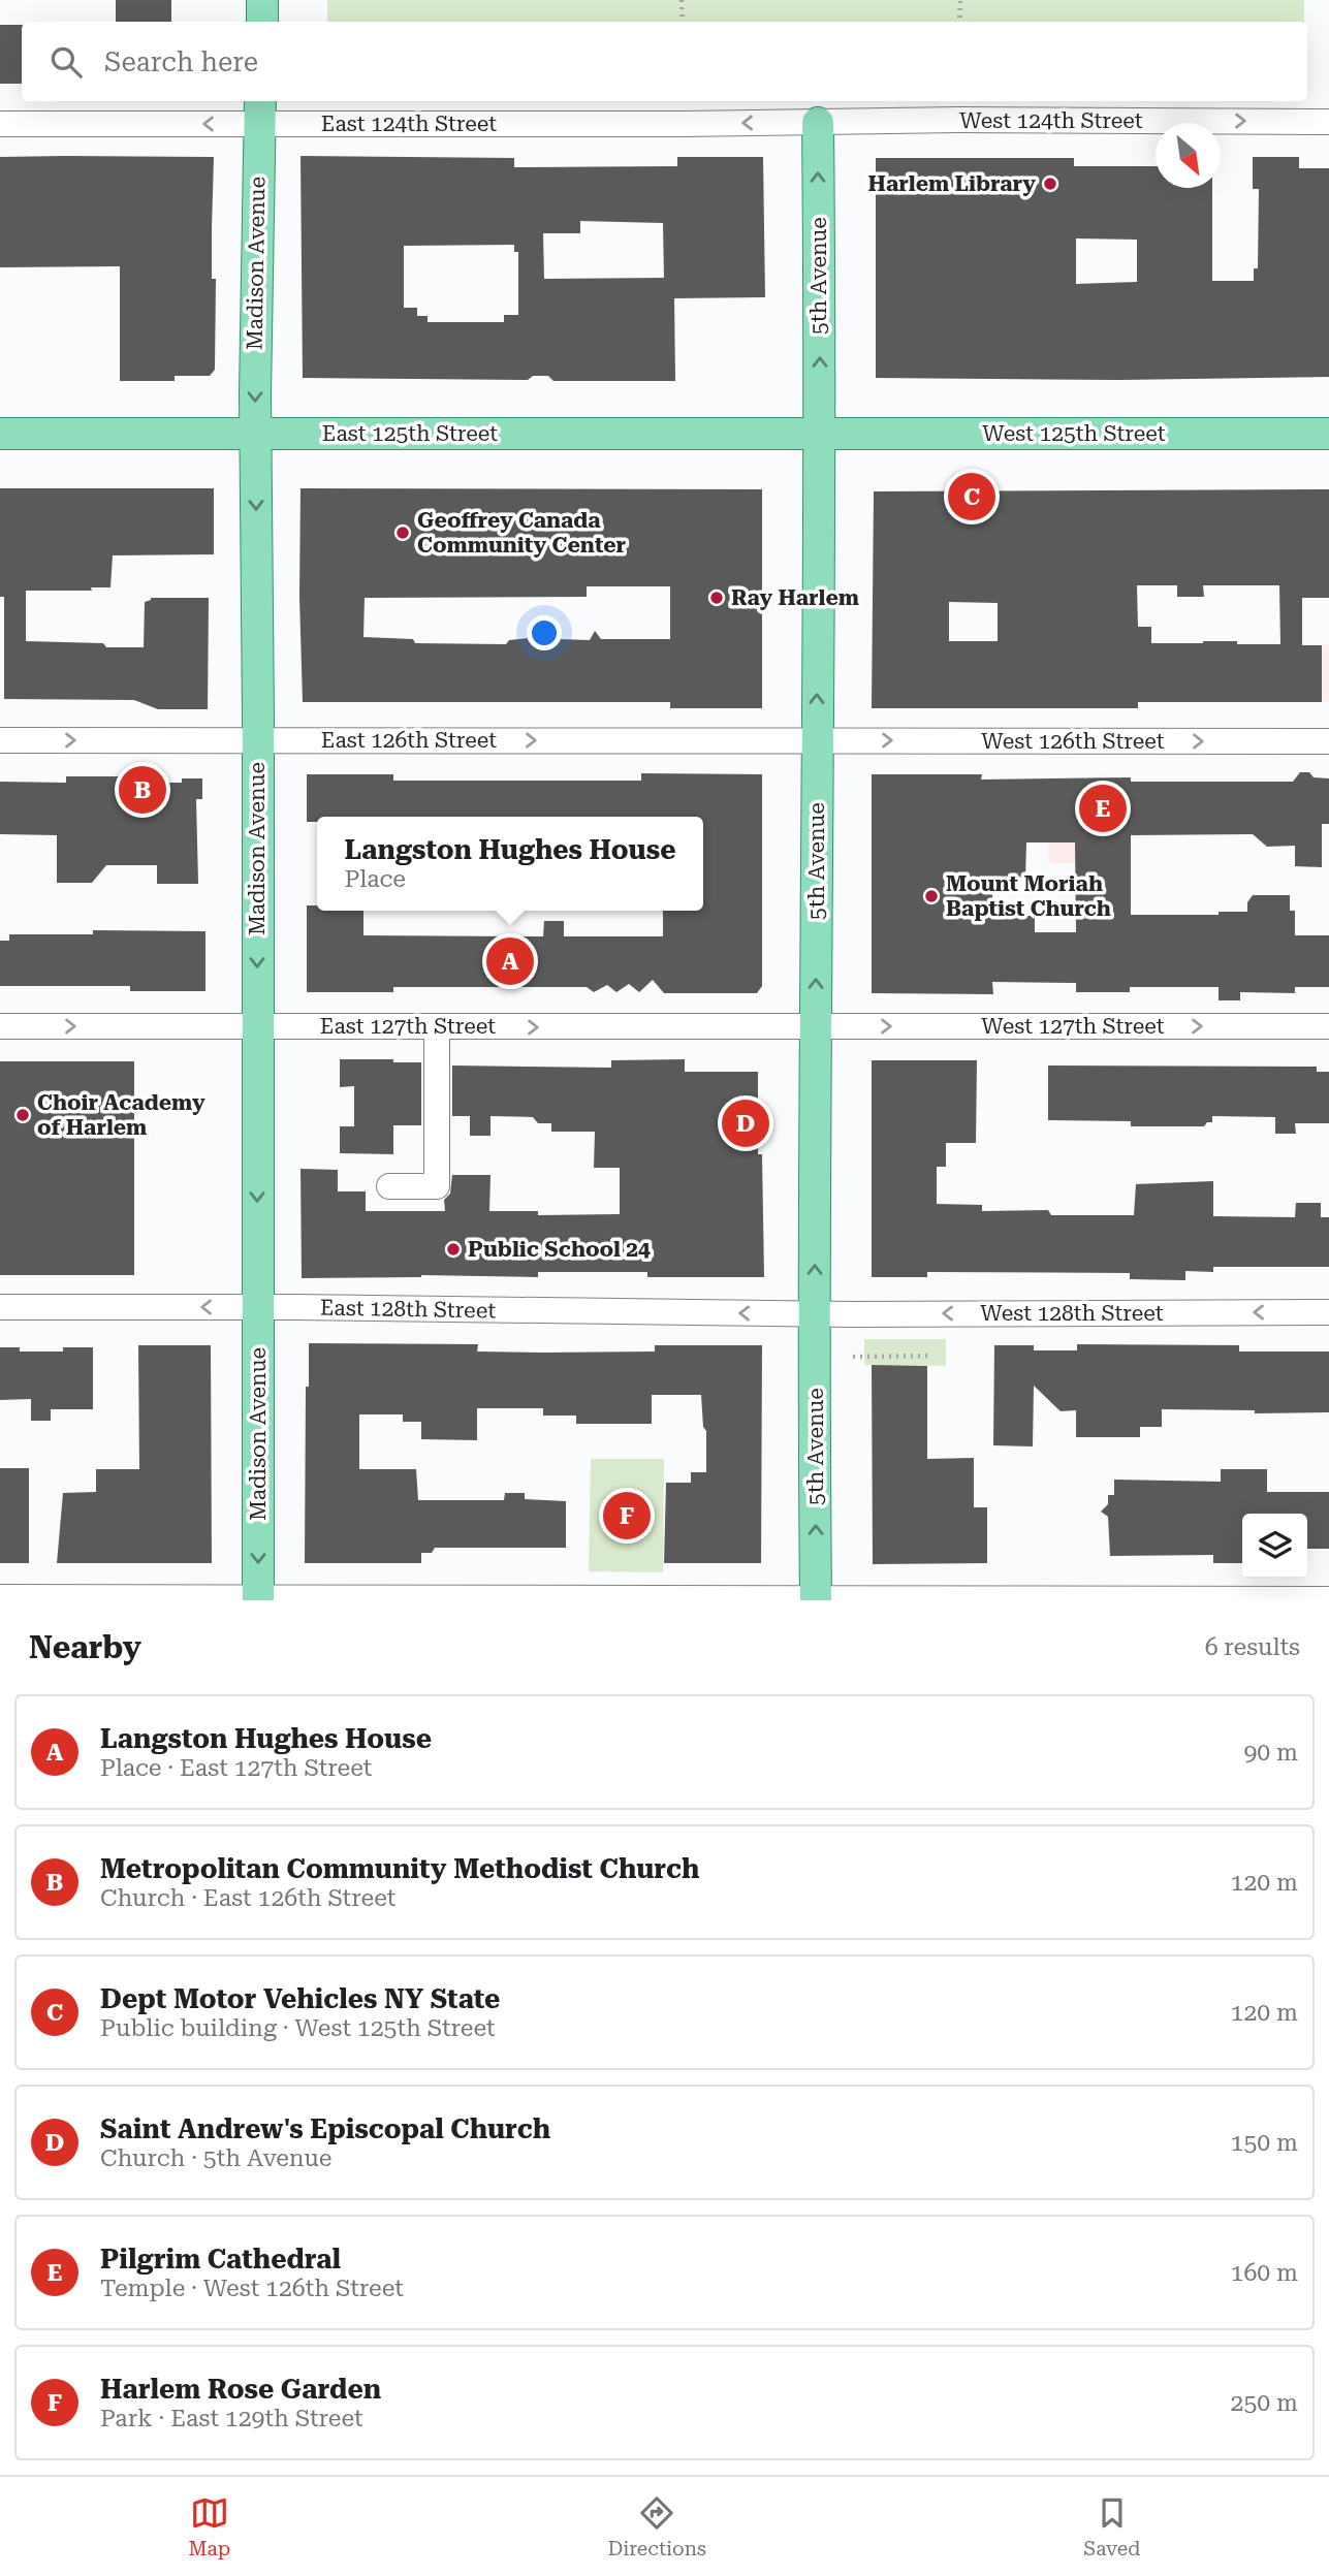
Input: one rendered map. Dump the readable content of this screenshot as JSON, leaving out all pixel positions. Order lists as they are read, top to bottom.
{
  "streets": {
    "main road": [
      "Madison Avenue",
      "5th Avenue",
      "East 125th Street",
      "West 125th Street"
    ],
    "street": [
      "West 124th Street",
      "East 124th Street",
      "East 126th Street",
      "West 126th Street",
      "East 127th Street",
      "West 127th Street",
      "East 128th Street",
      "West 128th Street"
    ]
  },
  "crossings": [
    ["West 124th Street", "East 124th Street"],
    ["West 124th Street", "5th Avenue"],
    ["East 124th Street", "Madison Avenue"],
    ["East 124th Street", "5th Avenue"],
    ["Madison Avenue", "East 125th Street"],
    ["Madison Avenue", "East 126th Street"],
    ["Madison Avenue", "East 127th Street"],
    ["Madison Avenue", "East 128th Street"],
    ["5th Avenue", "East 125th Street"],
    ["5th Avenue", "West 125th Street"],
    ["5th Avenue", "East 126th Street"],
    ["5th Avenue", "West 126th Street"],
    ["5th Avenue", "East 127th Street"],
    ["5th Avenue", "West 127th Street"],
    ["5th Avenue", "East 128th Street"],
    ["5th Avenue", "West 128th Street"],
    ["East 125th Street", "West 125th Street"],
    ["East 126th Street", "West 126th Street"],
    ["East 127th Street", "West 127th Street"],
    ["East 128th Street", "West 128th Street"]
  ],
  "one_way": [
    "West 124th Street",
    "East 124th Street",
    "Madison Avenue",
    "5th Avenue",
    "East 126th Street",
    "West 126th Street",
    "East 127th Street",
    "West 127th Street",
    "East 128th Street",
    "West 128th Street"
  ],
  "places": [
    "Harlem Library",
    "Geoffrey Canada Community Center",
    "Ray Harlem",
    "Mount Moriah Baptist Church",
    "Choir Academy of Harlem",
    "Public School 24"
  ],
  "north": "bottom right",
  "page": {
    "search": "Search here",
    "pins": [
      "C",
      "B",
      "E",
      "A",
      "D",
      "F"
    ],
    "popup": ["Langston Hughes House", "Place"],
    "heading": ["Nearby", "6 results"],
    "list": [
      {
        "mark": "A",
        "name": "Langston Hughes House",
        "note": "Place · East 127th Street",
        "value": "90 m"
      },
      {
        "mark": "B",
        "name": "Metropolitan Community Methodist Church",
        "note": "Church · East 126th Street",
        "value": "120 m"
      },
      {
        "mark": "C",
        "name": "Dept Motor Vehicles NY State",
        "note": "Public building · West 125th Street",
        "value": "120 m"
      },
      {
        "mark": "D",
        "name": "Saint Andrew's Episcopal Church",
        "note": "Church · 5th Avenue",
        "value": "150 m"
      },
      {
        "mark": "E",
        "name": "Pilgrim Cathedral",
        "note": "Temple · West 126th Street",
        "value": "160 m"
      },
      {
        "mark": "F",
        "name": "Harlem Rose Garden",
        "note": "Park · East 129th Street",
        "value": "250 m"
      }
    ],
    "nav": ["Map", "Directions", "Saved"]
  }
}
